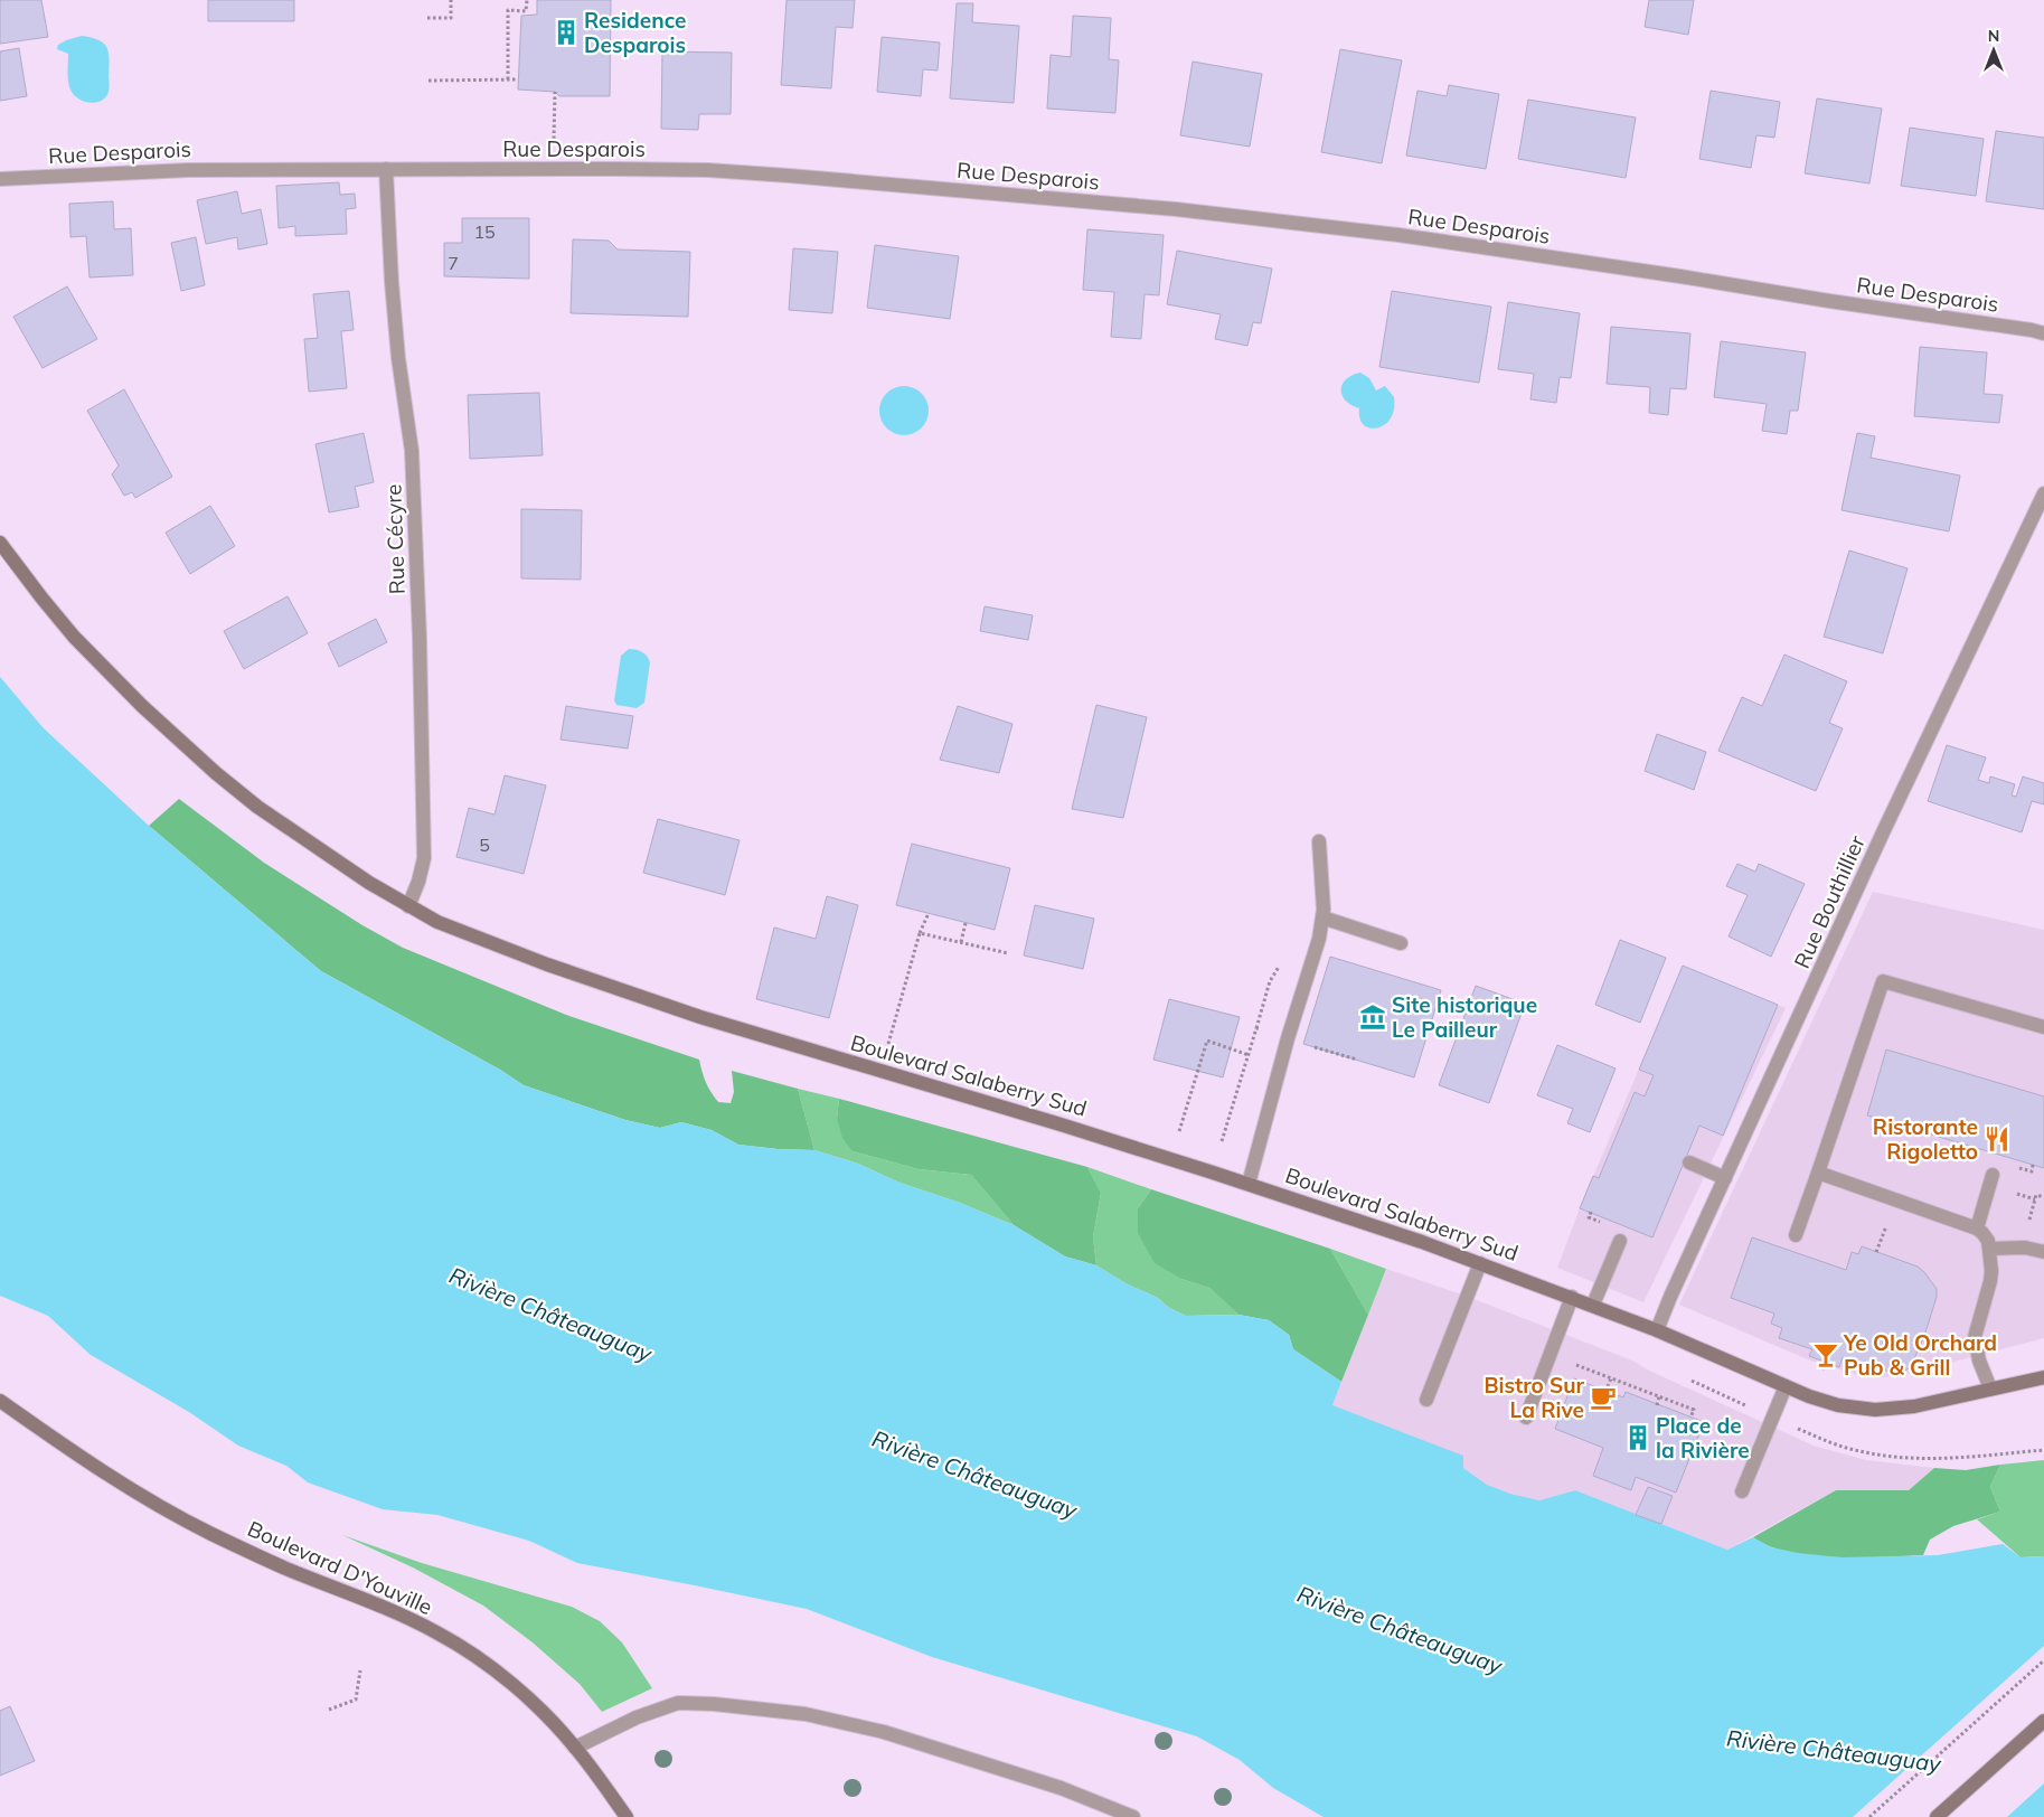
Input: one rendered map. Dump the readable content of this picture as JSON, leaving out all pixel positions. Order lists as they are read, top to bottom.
{
  "streets": {
    "street": [
      "Rue Desparois",
      "Rue Cécyre",
      "Rue Bouthillier",
      "Boulevard Salaberry Sud",
      "Boulevard D'Youville"
    ]
  },
  "crossings": [
    ["Rue Desparois", "Rue Cécyre"],
    ["Rue Cécyre", "Boulevard Salaberry Sud"],
    ["Rue Bouthillier", "Boulevard Salaberry Sud"]
  ],
  "water": ["Rivière Châteauguay"],
  "places": {
    "building": ["Residence Desparois", "Place de la Rivière"],
    "museum": ["Site historique Le Pailleur"],
    "restaurant": ["Ristorante Rigoletto"],
    "bar": ["Ye Old Orchard Pub & Grill"],
    "cafe": ["Bistro Sur La Rive"]
  },
  "house_numbers": ["15", "7", "5"],
  "north": "top"
}
